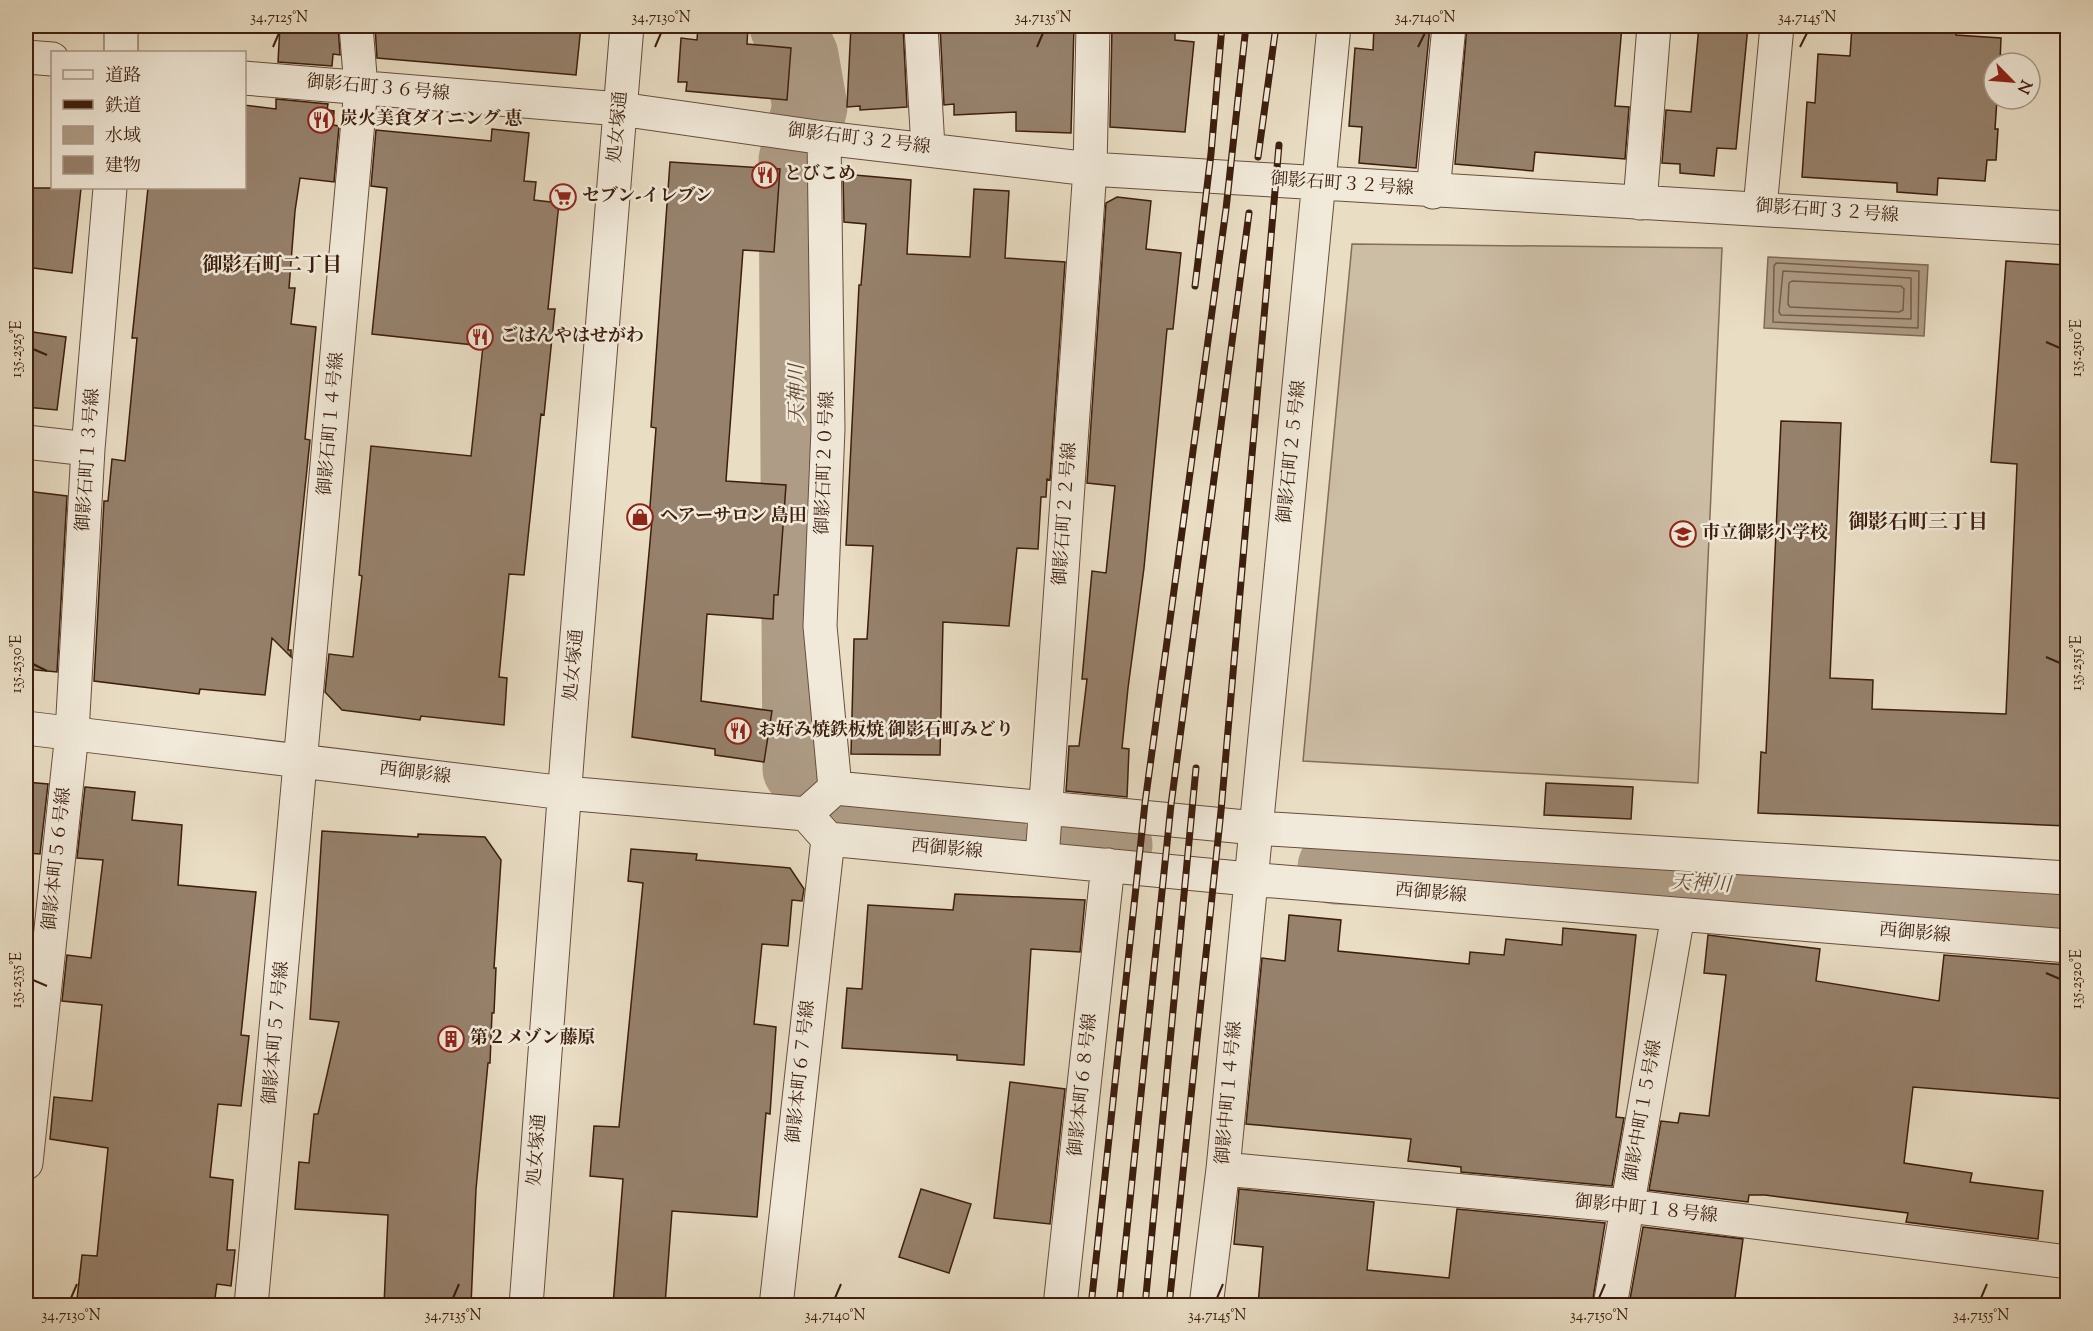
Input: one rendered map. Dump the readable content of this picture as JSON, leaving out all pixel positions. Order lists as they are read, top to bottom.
{
  "streets": {
    "street": [
      "御影石町３６号線",
      "処女塚通",
      "御影石町３２号線",
      "御影石町１４号線",
      "御影石町２５号線",
      "御影石町１３号線",
      "御影石町２０号線",
      "御影石町２２号線",
      "西御影線",
      "御影本町５６号線",
      "御影本町５７号線",
      "御影本町６７号線",
      "御影本町６８号線",
      "御影中町１４号線",
      "御影中町１５号線",
      "御影中町１８号線"
    ]
  },
  "crossings": [
    ["御影石町３６号線", "処女塚通"],
    ["御影石町３６号線", "御影石町３２号線"],
    ["御影石町３６号線", "御影石町１４号線"],
    ["処女塚通", "御影石町３２号線"],
    ["処女塚通", "西御影線"],
    ["御影石町３２号線", "御影石町２５号線"],
    ["御影石町３２号線", "御影石町２０号線"],
    ["御影石町３２号線", "御影石町２２号線"],
    ["御影石町１４号線", "西御影線"],
    ["御影石町１４号線", "御影本町５７号線"],
    ["御影石町２５号線", "西御影線"],
    ["御影石町２５号線", "御影中町１４号線"],
    ["御影石町１３号線", "西御影線"],
    ["御影石町１３号線", "御影本町５６号線"],
    ["御影石町２２号線", "西御影線"],
    ["西御影線", "御影本町５６号線"],
    ["西御影線", "御影本町５７号線"],
    ["西御影線", "御影本町６７号線"],
    ["西御影線", "御影本町６８号線"],
    ["西御影線", "御影中町１４号線"],
    ["西御影線", "御影中町１５号線"],
    ["御影中町１４号線", "御影中町１８号線"],
    ["御影中町１５号線", "御影中町１８号線"]
  ],
  "districts": ["御影石町二丁目", "御影石町三丁目"],
  "water": ["天神川"],
  "places": {
    "restaurant": [
      "炭火美食ダイニング 恵",
      "とびこめ",
      "ごはんやはせがわ",
      "お好み焼鉄板焼 御影石町みどり"
    ],
    "supermarket": ["セブン-イレブン"],
    "shop": ["ヘアーサロン 島田"],
    "school or university": ["市立御影小学校"],
    "building": ["第２メゾン藤原"]
  },
  "legend": [
    "道路",
    "鉄道",
    "水域",
    "建物"
  ],
  "north": "bottom right",
  "coordinates": [
    "34.7125°N",
    "34.7130°N",
    "34.7135°N",
    "34.7140°N",
    "34.7145°N",
    "135.2510°E",
    "135.2525°E",
    "135.2515°E",
    "135.2530°E",
    "135.2520°E",
    "135.2535°E",
    "34.7150°N",
    "34.7155°N"
  ]
}
